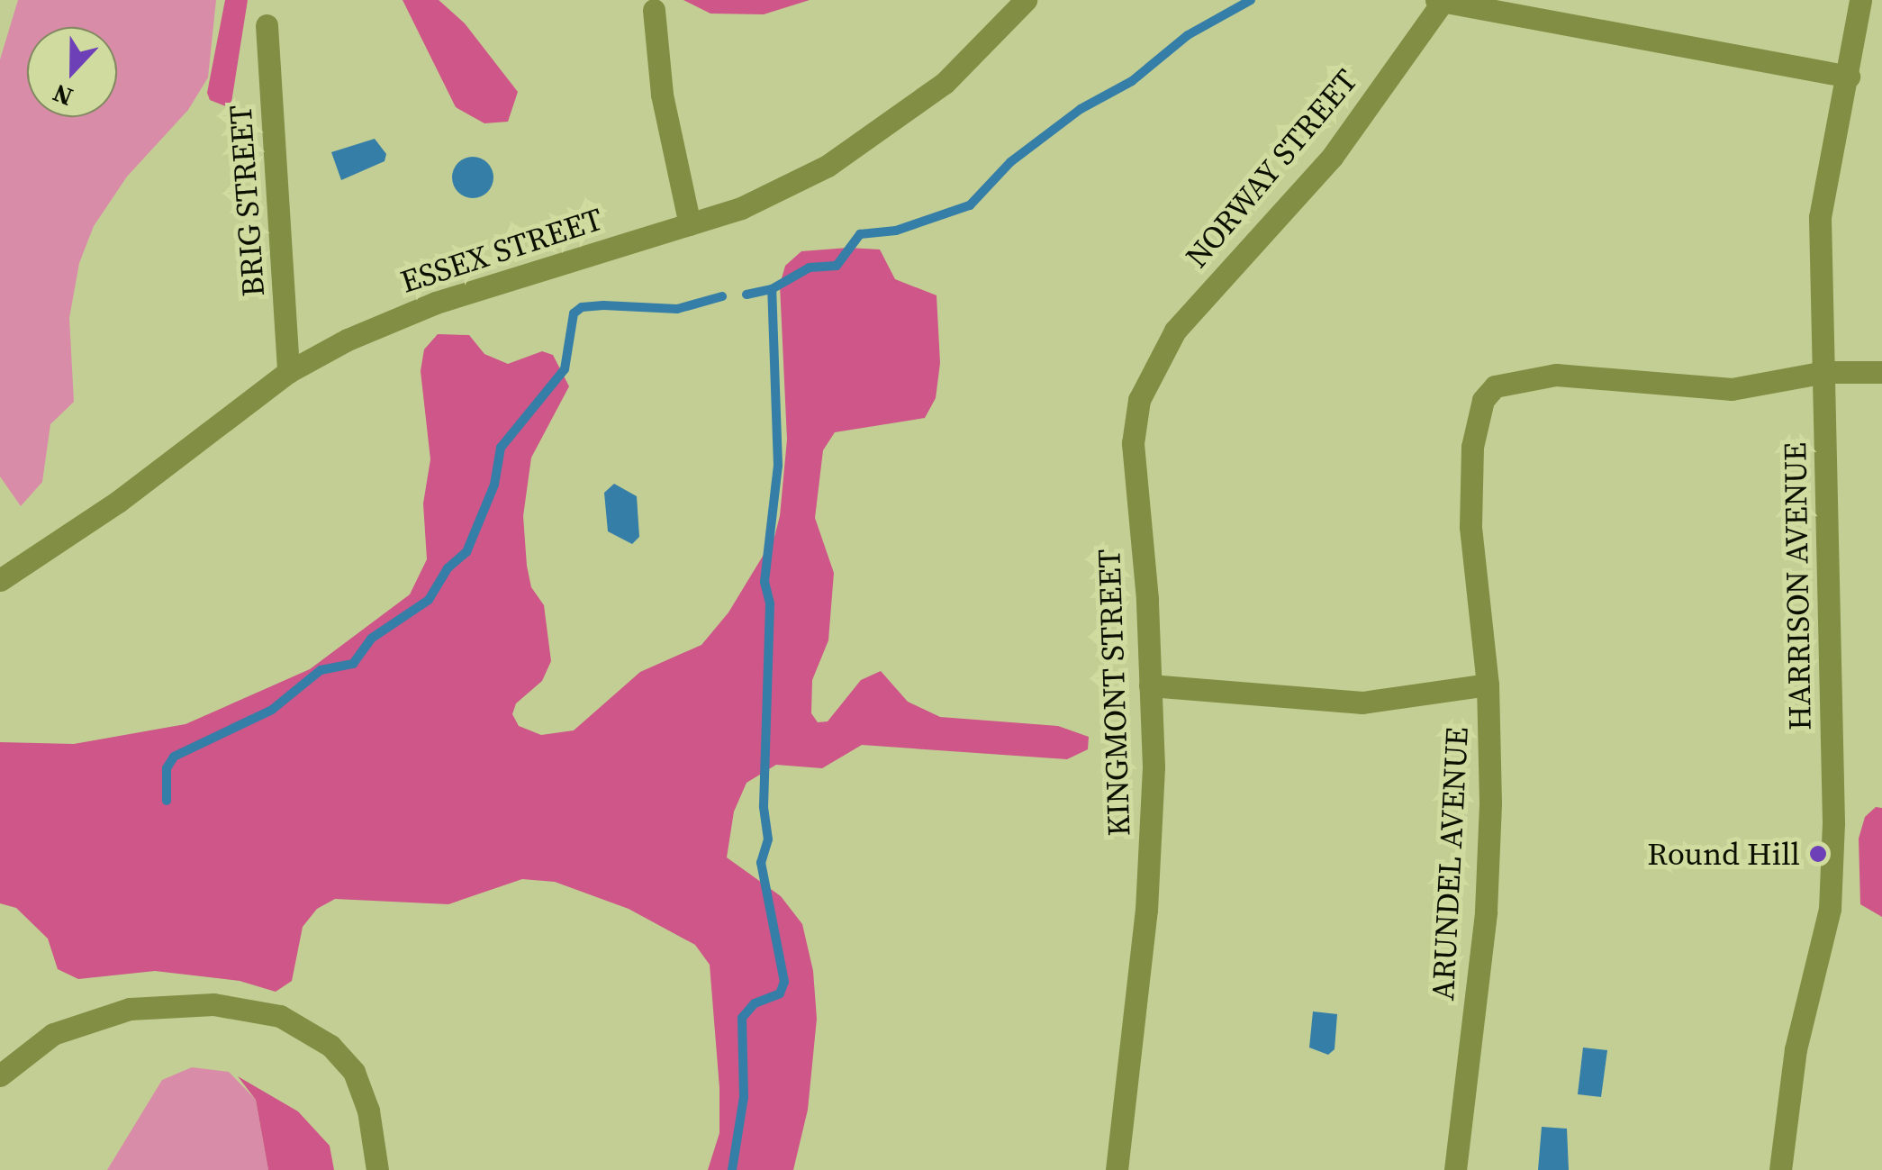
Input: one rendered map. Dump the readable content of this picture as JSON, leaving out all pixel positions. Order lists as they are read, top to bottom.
{
  "streets": {
    "street": [
      "NORWAY STREET",
      "BRIG STREET",
      "ESSEX STREET",
      "HARRISON AVENUE",
      "KINGMONT STREET",
      "ARUNDEL AVENUE"
    ]
  },
  "crossings": [
    ["NORWAY STREET", "KINGMONT STREET"],
    ["BRIG STREET", "ESSEX STREET"],
    ["HARRISON AVENUE", "ARUNDEL AVENUE"]
  ],
  "places": ["Round Hill"],
  "north": "bottom"
}
